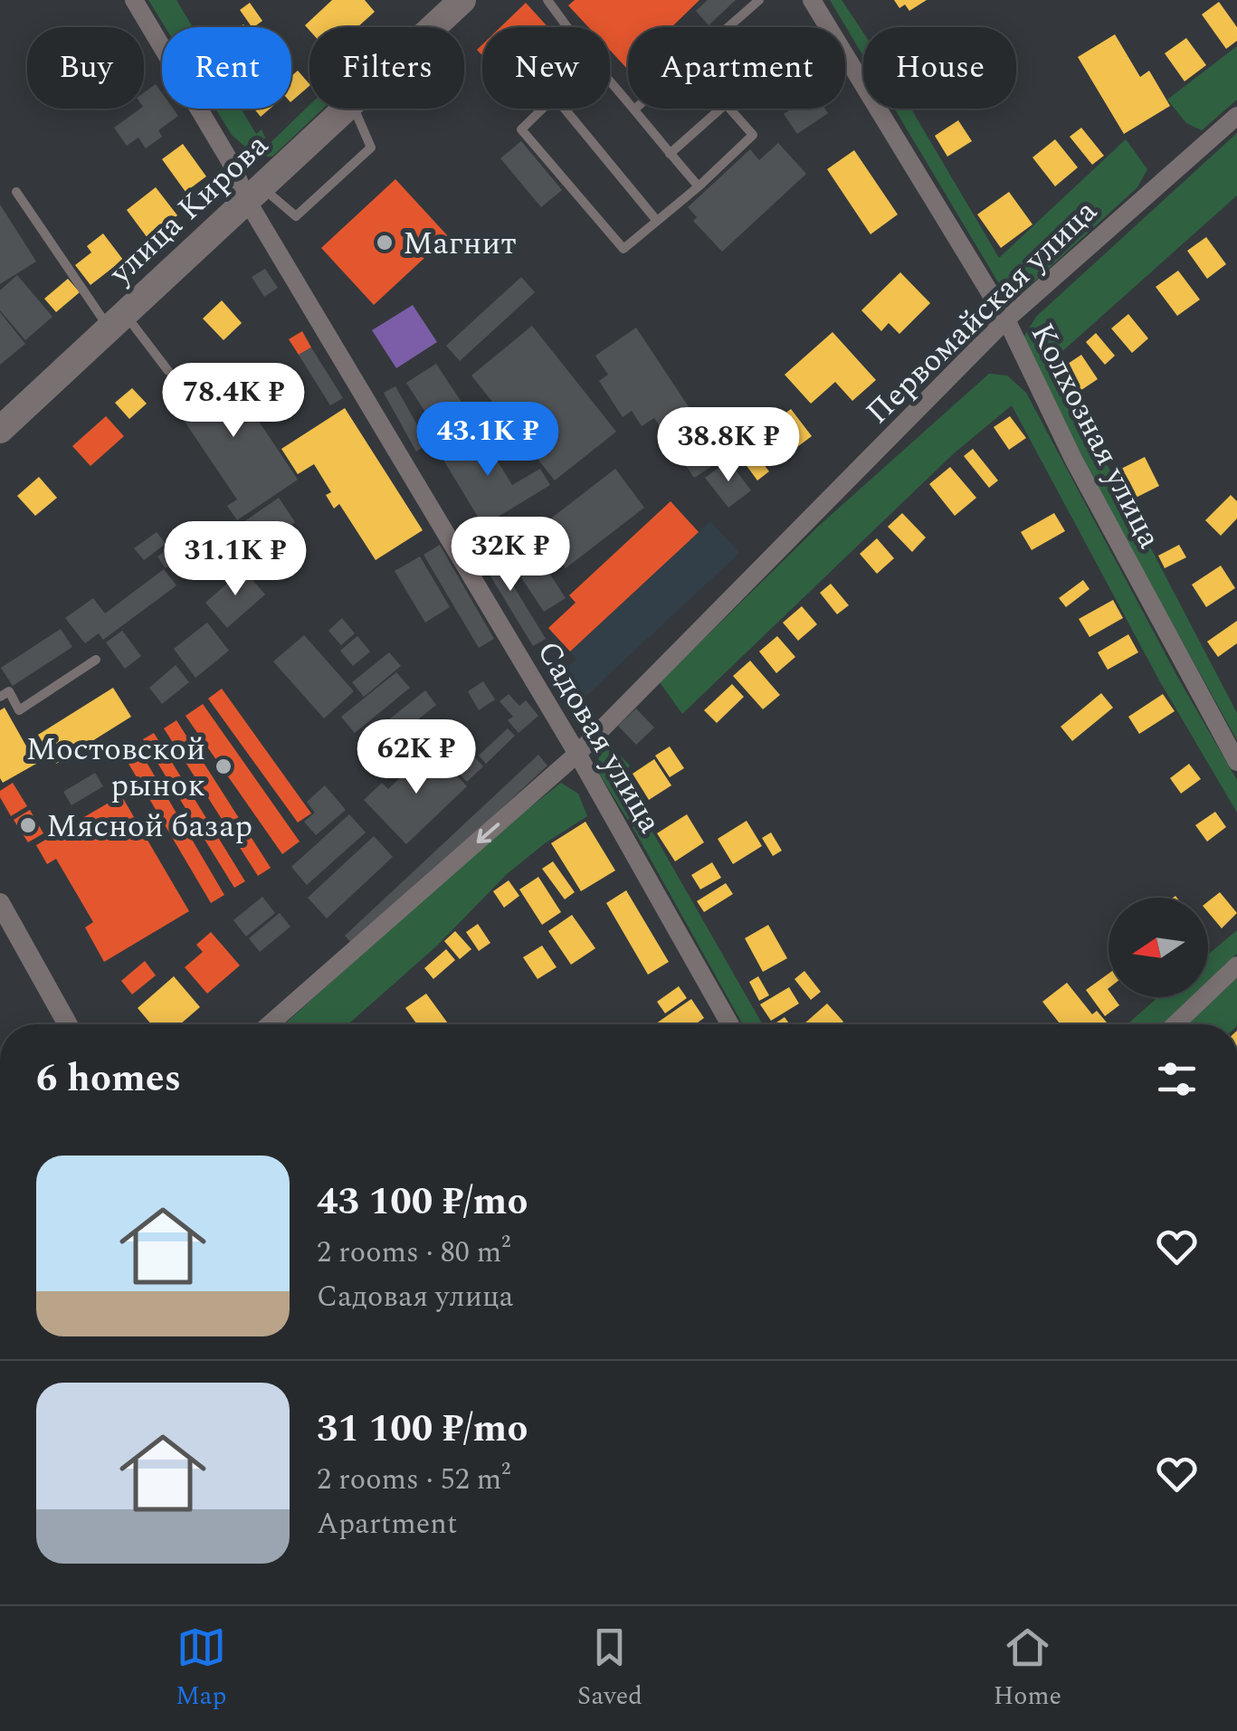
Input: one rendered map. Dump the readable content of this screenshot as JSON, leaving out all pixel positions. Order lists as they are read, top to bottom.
{
  "streets": {
    "main road": ["улица Кирова"],
    "street": ["Первомайская улица", "Колхозная улица", "Садовая улица"]
  },
  "crossings": [
    ["улица Кирова", "Садовая улица"],
    ["Первомайская улица", "Колхозная улица"],
    ["Первомайская улица", "Садовая улица"]
  ],
  "places": ["Магнит", "Мостовской рынок", "Мясной базар"],
  "north": "left",
  "page": {
    "chip": [
      "Buy",
      "Rent",
      "Filters",
      "New",
      "Apartment",
      "House"
    ],
    "price": [
      "78.4K ₽",
      "43.1K ₽",
      "38.8K ₽",
      "32K ₽",
      "31.1K ₽",
      "62K ₽"
    ],
    "heading": "6 homes",
    "list": [
      {
        "name": "43 100 ₽/mo",
        "note": "2 rooms · 80 m² · Садовая улица"
      },
      {
        "name": "31 100 ₽/mo",
        "note": "2 rooms · 52 m² · Apartment"
      }
    ],
    "tabs": ["Map", "Saved", "Home"]
  }
}
